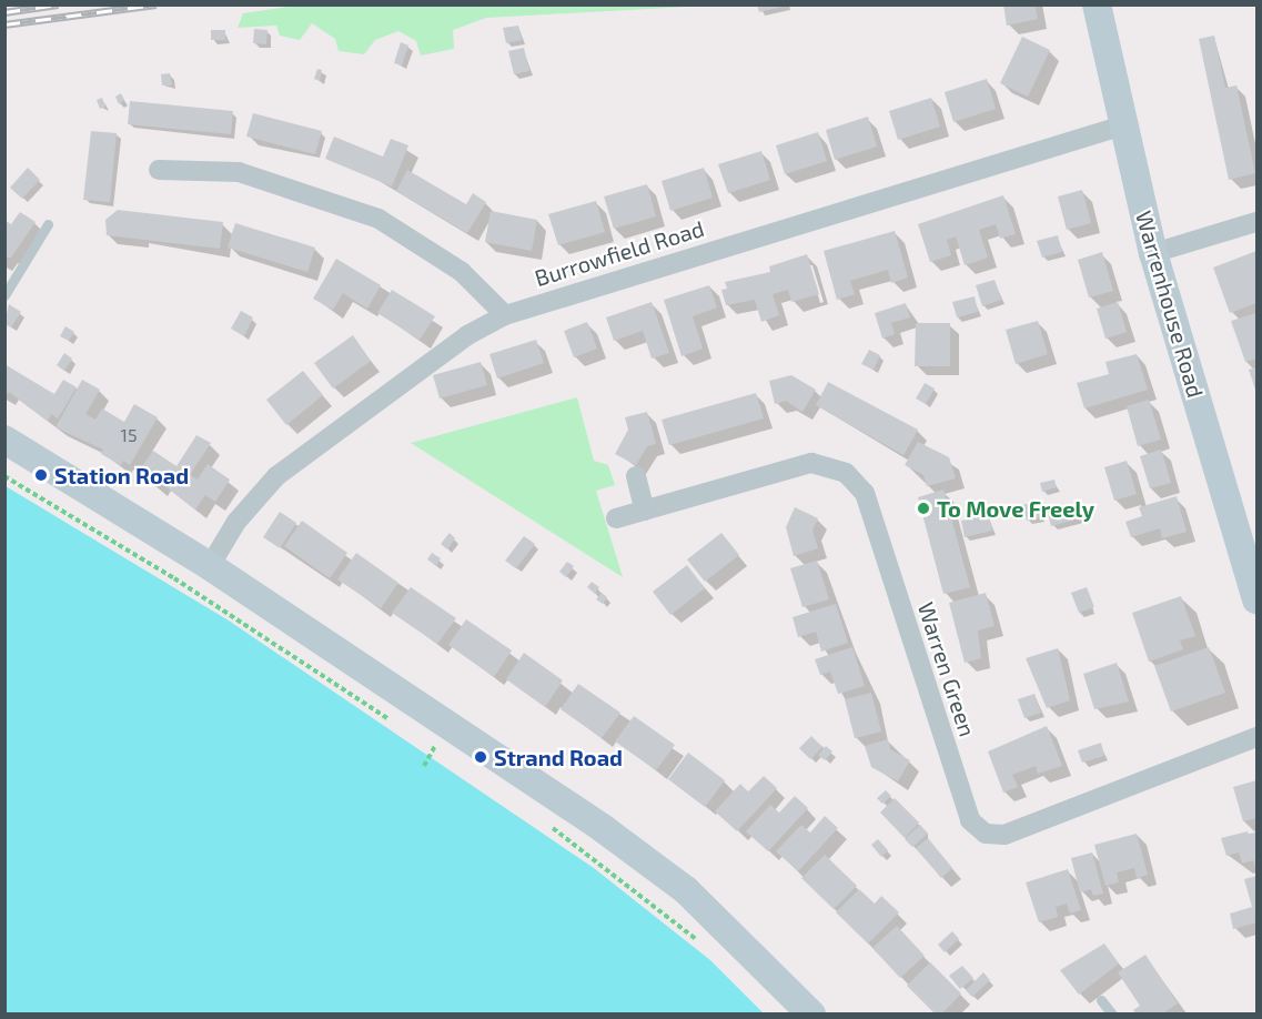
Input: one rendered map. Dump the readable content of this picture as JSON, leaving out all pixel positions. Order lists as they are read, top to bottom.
{
  "streets": {
    "main road": ["Warrenhouse Road"],
    "street": ["Burrowfield Road", "Warren Green"]
  },
  "crossings": [
    ["Burrowfield Road", "Warrenhouse Road"]
  ],
  "places": ["Station Road", "To Move Freely", "Strand Road"],
  "house_numbers": ["15"]
}
